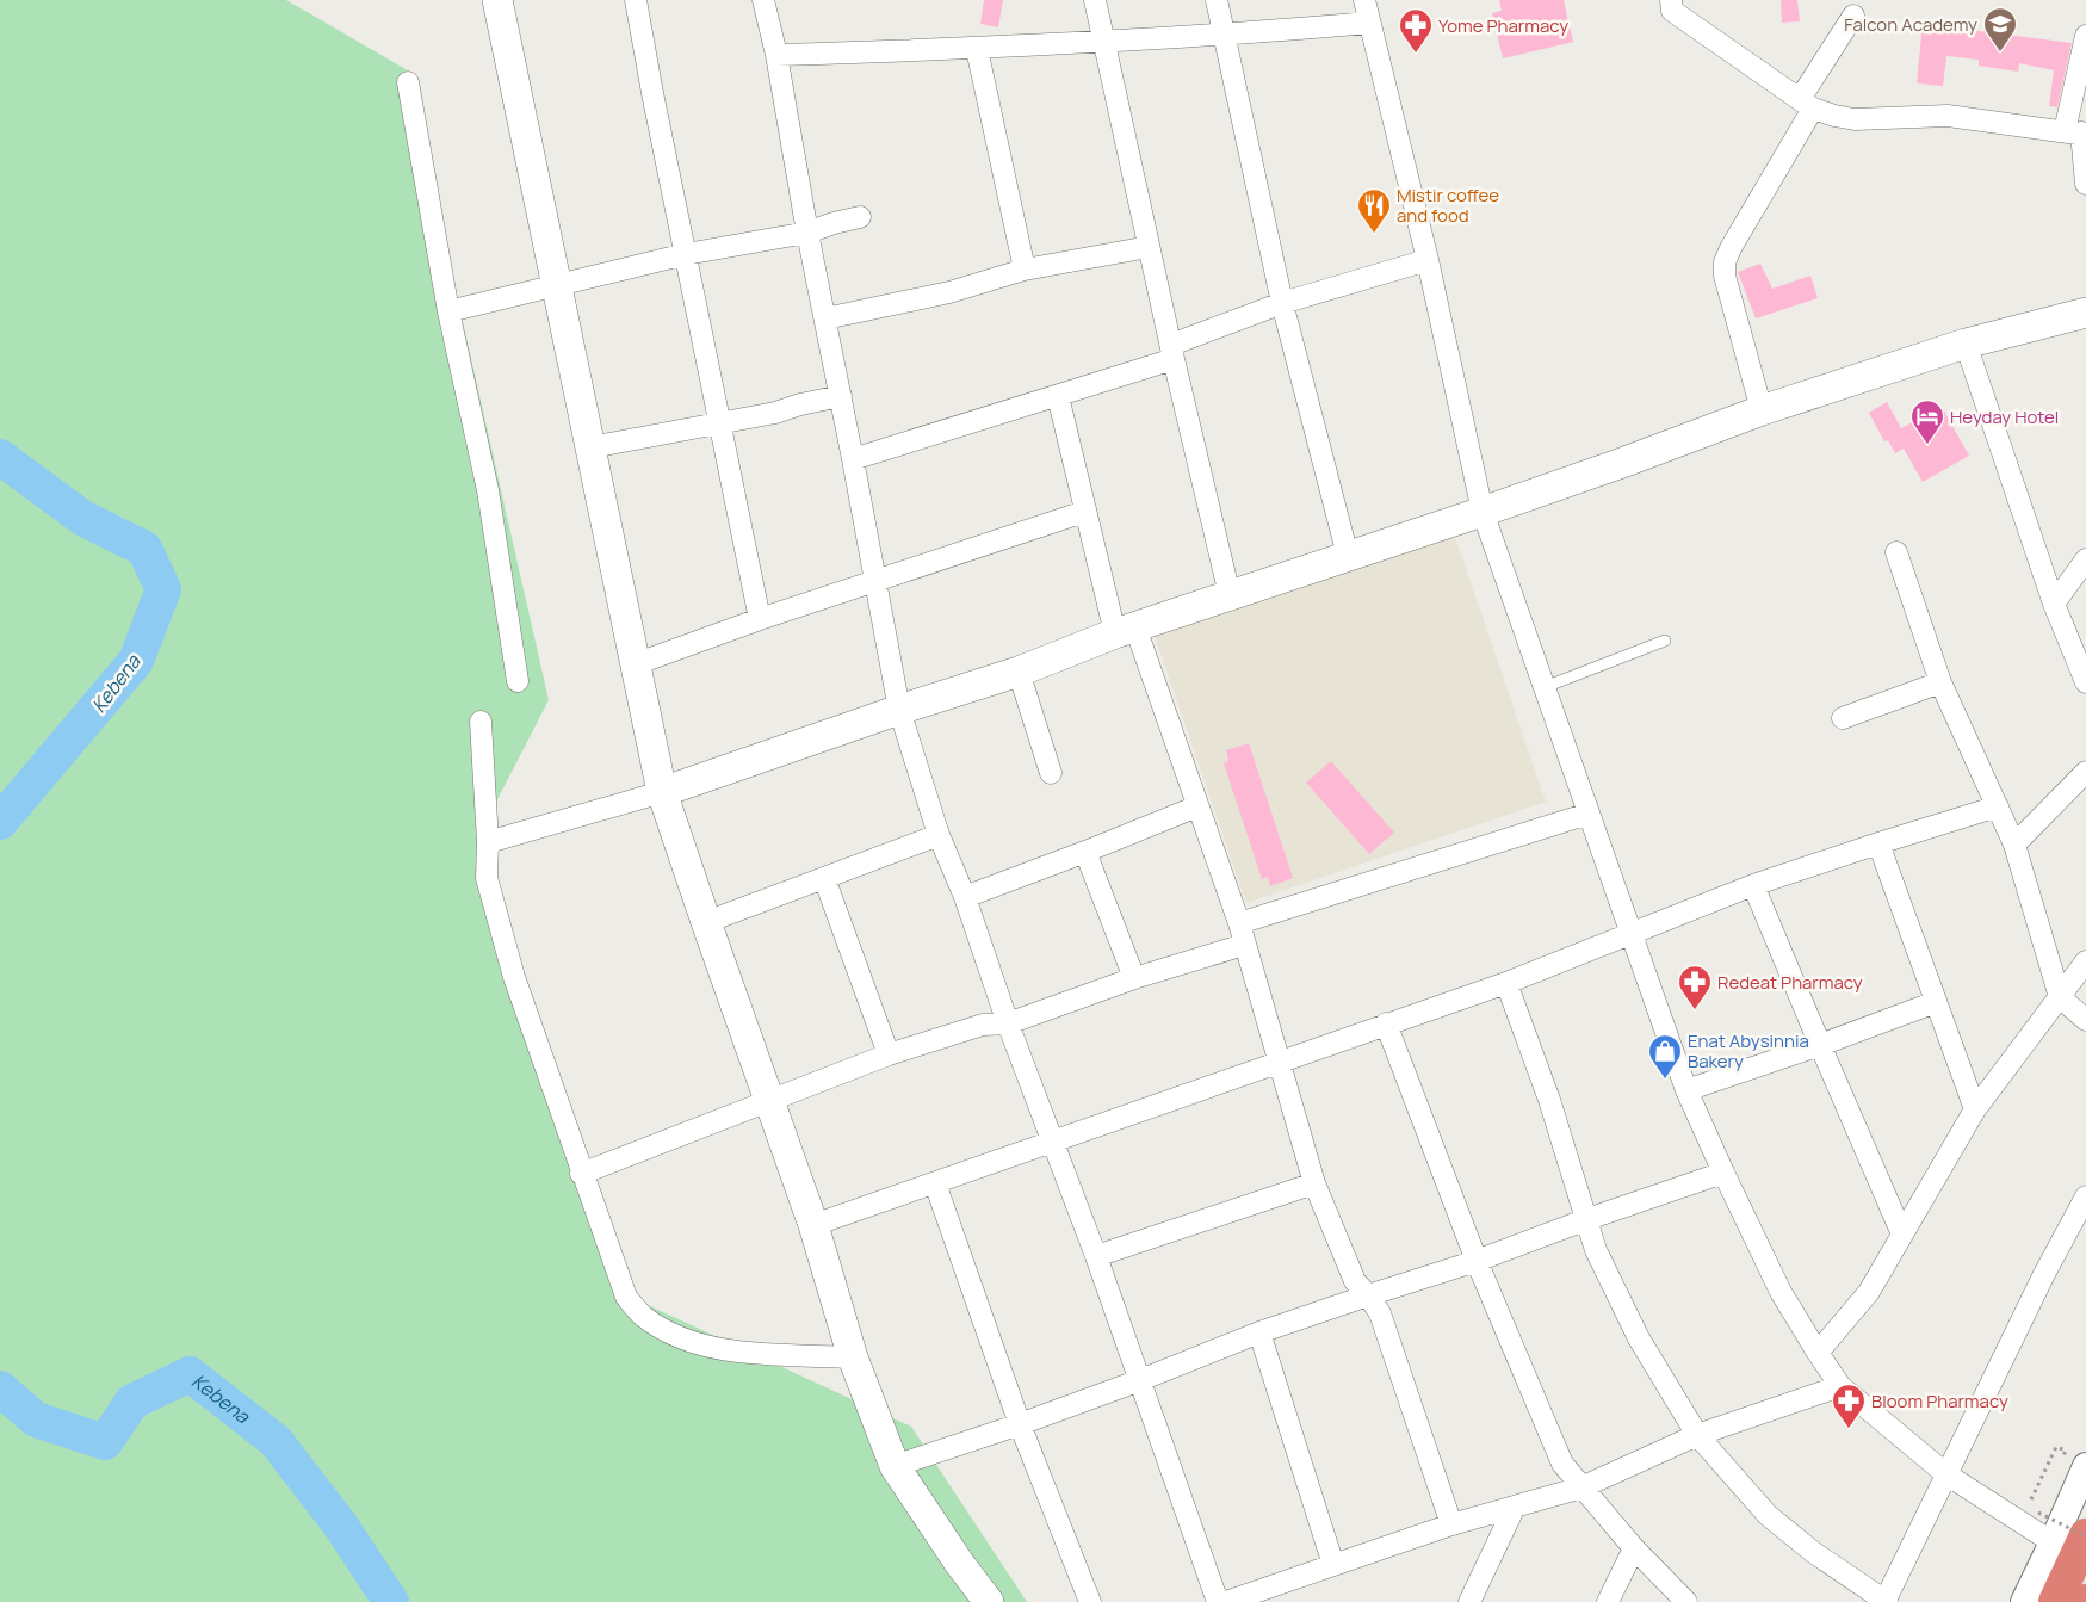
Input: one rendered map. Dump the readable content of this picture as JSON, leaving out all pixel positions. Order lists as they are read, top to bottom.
{
  "water": ["Kebena"],
  "places": {
    "school or university": ["Falcon Academy"],
    "pharmacy": ["Yome Pharmacy", "Redeat Pharmacy", "Bloom Pharmacy"],
    "restaurant": ["Mistir coffee and food"],
    "hotel": ["Heyday Hotel"],
    "shop": ["Enat Abysinnia Bakery"]
  }
}
